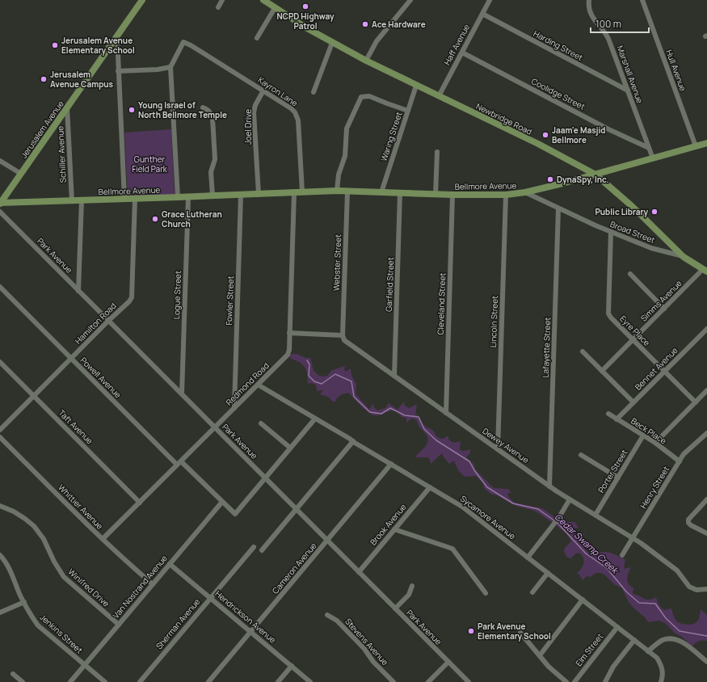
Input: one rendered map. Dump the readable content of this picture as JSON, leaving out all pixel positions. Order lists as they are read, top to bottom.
{
  "streets": {
    "main road": ["Newbridge Road", "Jerusalem Avenue", "Bellmore Avenue"],
    "street": [
      "Haff Avenue",
      "Harding Street",
      "Hull Avenue",
      "Marshall Avenue",
      "Kayron Lane",
      "Coolidge Street",
      "Joel Drive",
      "Waring Street",
      "Schiller Avenue",
      "Broad Street",
      "Park Avenue",
      "Webster Street",
      "Garfield Street",
      "Logue Street",
      "Fowler Street",
      "Simms Avenue",
      "Cleveland Street",
      "Lincoln Street",
      "Hamilton Road",
      "Eyre Place",
      "Lafayette Street",
      "Bennet Avenue",
      "Powell Avenue",
      "Redmond Road",
      "Taft Avenue",
      "Beck Place",
      "Dewey Avenue",
      "Porter Street",
      "Henry Street",
      "Whittier Avenue",
      "Sycamore Avenue",
      "Brook Avenue",
      "Cameron Avenue",
      "Van Nostrand Avenue",
      "Winifred Drive",
      "Hendrickson Avenue",
      "Sherman Avenue",
      "Jenkins Street",
      "Stevens Avenue",
      "Elm Street"
    ]
  },
  "crossings": [
    ["Haff Avenue", "Harding Street"],
    ["Haff Avenue", "Coolidge Street"],
    ["Haff Avenue", "Newbridge Road"],
    ["Harding Street", "Marshall Avenue"],
    ["Hull Avenue", "Bellmore Avenue"],
    ["Marshall Avenue", "Coolidge Street"],
    ["Marshall Avenue", "Bellmore Avenue"],
    ["Kayron Lane", "Joel Drive"],
    ["Kayron Lane", "Bellmore Avenue"],
    ["Newbridge Road", "Waring Street"],
    ["Newbridge Road", "Bellmore Avenue"],
    ["Newbridge Road", "Broad Street"],
    ["Newbridge Road", "Simms Avenue"],
    ["Joel Drive", "Bellmore Avenue"],
    ["Jerusalem Avenue", "Schiller Avenue"],
    ["Jerusalem Avenue", "Bellmore Avenue"],
    ["Waring Street", "Bellmore Avenue"],
    ["Schiller Avenue", "Bellmore Avenue"],
    ["Bellmore Avenue", "Broad Street"],
    ["Bellmore Avenue", "Webster Street"],
    ["Bellmore Avenue", "Garfield Street"],
    ["Bellmore Avenue", "Logue Street"],
    ["Bellmore Avenue", "Fowler Street"],
    ["Bellmore Avenue", "Cleveland Street"],
    ["Bellmore Avenue", "Lincoln Street"],
    ["Bellmore Avenue", "Hamilton Road"],
    ["Bellmore Avenue", "Redmond Road"],
    ["Broad Street", "Eyre Place"],
    ["Broad Street", "Lafayette Street"],
    ["Park Avenue", "Logue Street"],
    ["Park Avenue", "Hamilton Road"],
    ["Park Avenue", "Powell Avenue"],
    ["Park Avenue", "Redmond Road"],
    ["Park Avenue", "Brook Avenue"],
    ["Park Avenue", "Cameron Avenue"],
    ["Webster Street", "Dewey Avenue"],
    ["Garfield Street", "Dewey Avenue"],
    ["Fowler Street", "Redmond Road"],
    ["Simms Avenue", "Eyre Place"],
    ["Cleveland Street", "Dewey Avenue"],
    ["Lincoln Street", "Dewey Avenue"],
    ["Hamilton Road", "Powell Avenue"],
    ["Hamilton Road", "Taft Avenue"],
    ["Eyre Place", "Bennet Avenue"],
    ["Lafayette Street", "Dewey Avenue"],
    ["Bennet Avenue", "Beck Place"],
    ["Powell Avenue", "Redmond Road"],
    ["Powell Avenue", "Van Nostrand Avenue"],
    ["Redmond Road", "Taft Avenue"],
    ["Redmond Road", "Whittier Avenue"],
    ["Redmond Road", "Sycamore Avenue"],
    ["Beck Place", "Porter Street"],
    ["Beck Place", "Henry Street"],
    ["Dewey Avenue", "Porter Street"],
    ["Dewey Avenue", "Henry Street"],
    ["Whittier Avenue", "Van Nostrand Avenue"],
    ["Sycamore Avenue", "Brook Avenue"],
    ["Sycamore Avenue", "Cameron Avenue"],
    ["Sycamore Avenue", "Elm Street"],
    ["Cameron Avenue", "Hendrickson Avenue"],
    ["Van Nostrand Avenue", "Winifred Drive"],
    ["Van Nostrand Avenue", "Hendrickson Avenue"],
    ["Van Nostrand Avenue", "Jenkins Street"],
    ["Hendrickson Avenue", "Sherman Avenue"]
  ],
  "water": ["Cedar Swamp Creek"],
  "parks": ["Gunther Field Park"],
  "places": [
    "NCPD Highway Patrol",
    "Ace Hardware",
    "Jerusalem Avenue Elementary School",
    "Jerusalem Avenue Campus",
    "Young Israel of North Bellmore Temple",
    "Jaam'e Masjid Bellmore",
    "DynaSpy, Inc.",
    "Public Library",
    "Grace Lutheran Church",
    "Park Avenue Elementary School"
  ],
  "scale_bar": "100 m"
}
